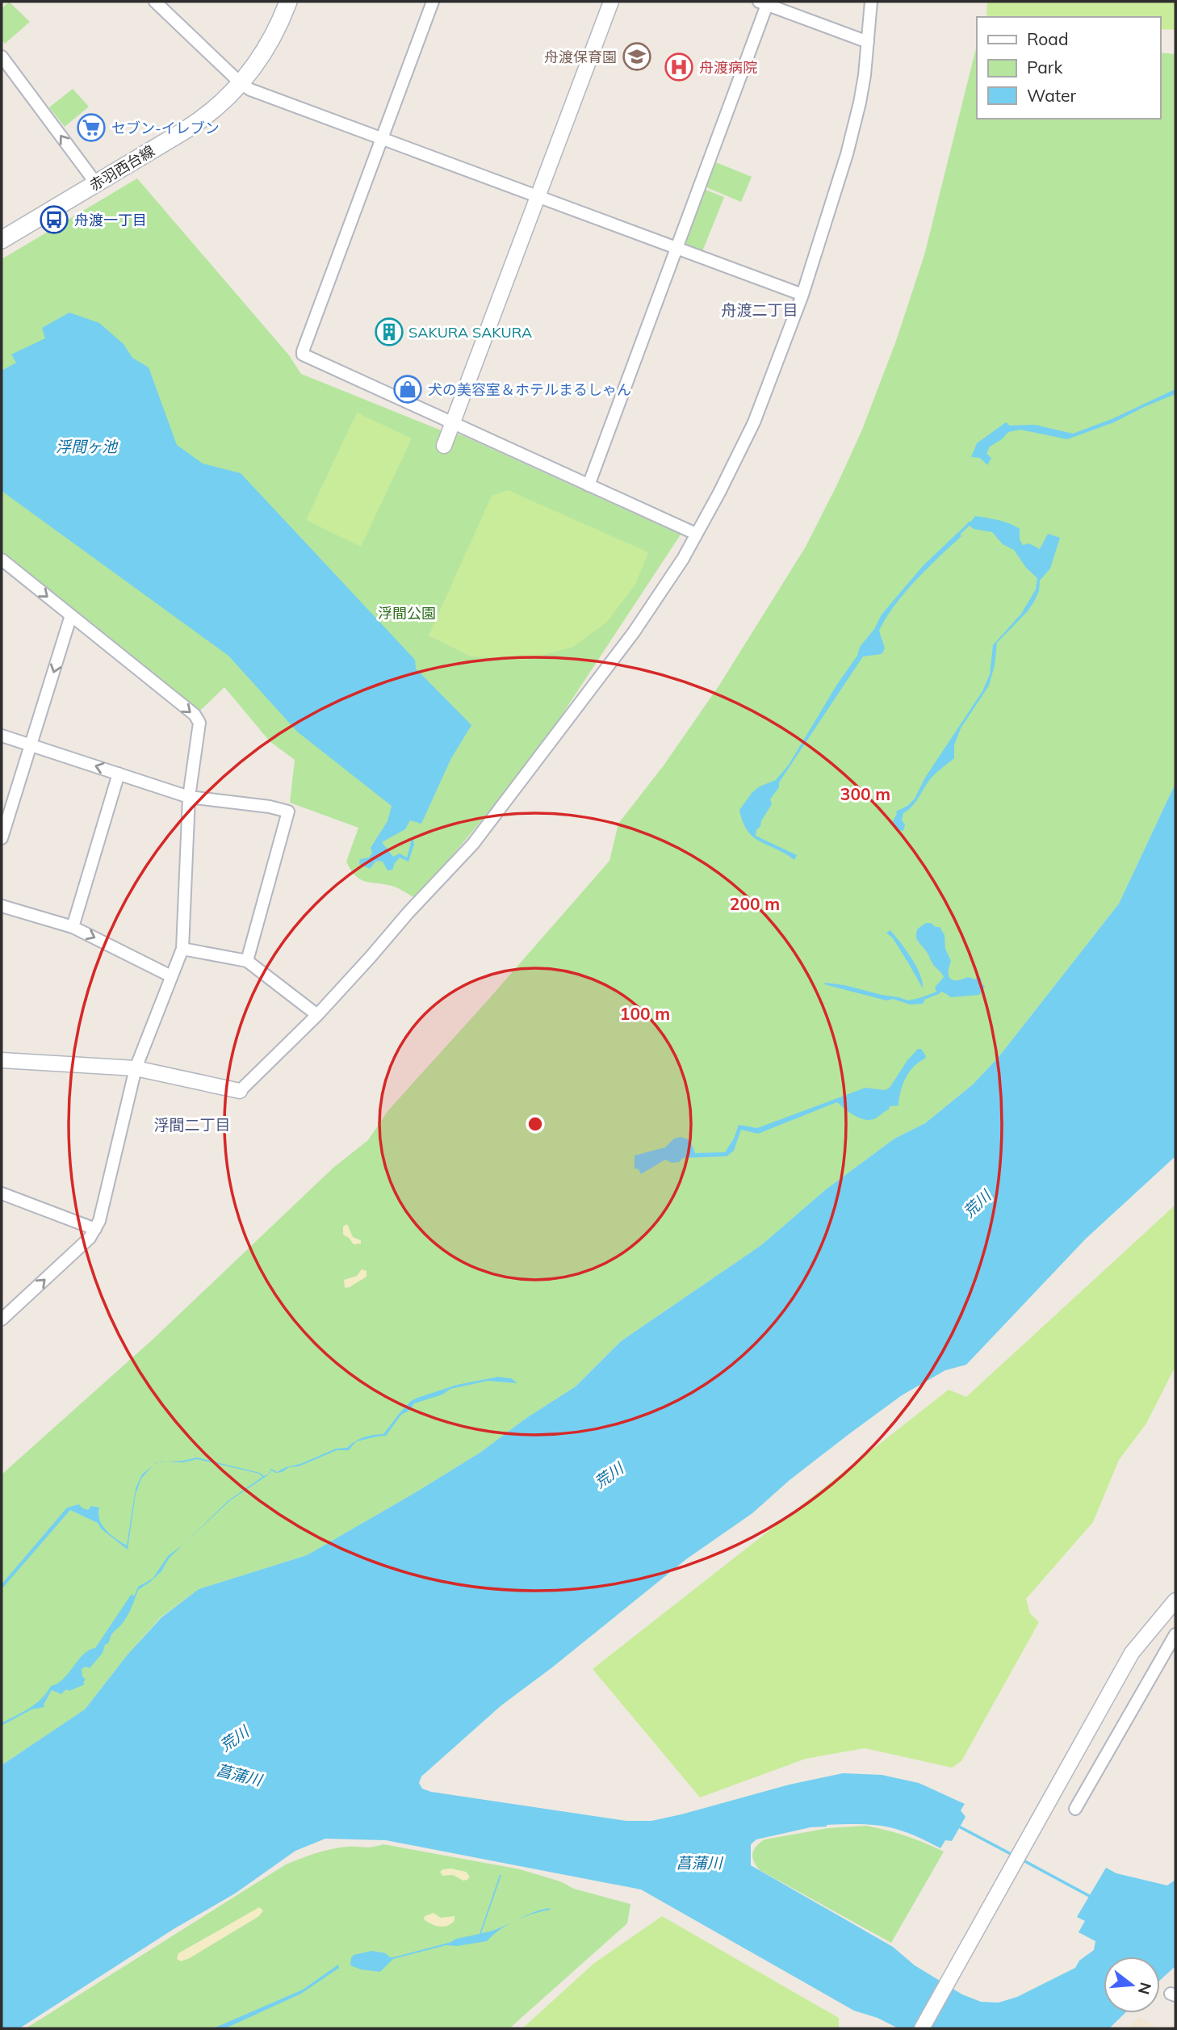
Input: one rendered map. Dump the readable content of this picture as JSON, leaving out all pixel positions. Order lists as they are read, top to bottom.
{
  "streets": {
    "main road": ["赤羽西台線"]
  },
  "districts": ["舟渡二丁目", "浮間二丁目"],
  "water": ["浮間ヶ池", "荒川", "菖蒲川"],
  "parks": ["浮間公園"],
  "places": {
    "school or university": ["舟渡保育園"],
    "hospital": ["舟渡病院"],
    "supermarket": ["セブン-イレブン"],
    "bus stop": ["舟渡一丁目"],
    "building": ["SAKURA SAKURA"],
    "shop": ["犬の美容室＆ホテルまるしゃん"]
  },
  "legend": ["Road", "Park", "Water"],
  "north": "right",
  "rings": ["300 m", "200 m", "100 m"]
}
